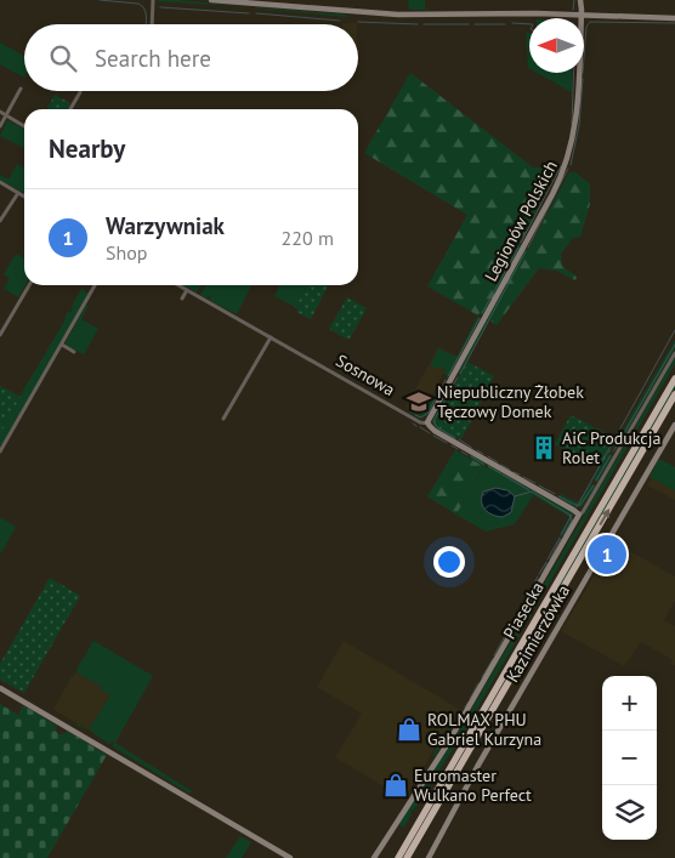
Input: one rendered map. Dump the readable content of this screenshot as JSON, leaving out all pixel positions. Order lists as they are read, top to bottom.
{
  "streets": {
    "highway": ["Piasecka"],
    "street": ["Legionów Polskich", "Sosnowa", "Kazimierzówka"]
  },
  "crossings": [
    ["Legionów Polskich", "Sosnowa"]
  ],
  "places": {
    "school or university": ["Niepubliczny Żłobek Tęczowy Domek"],
    "building": ["AiC Produkcja Rolet"],
    "shop": ["ROLMAX PHU Gabriel Kurzyna", "Euromaster Wulkano Perfect"]
  },
  "north": "left",
  "page": {
    "search": "Search here",
    "heading": "Nearby",
    "list": [
      {
        "mark": "1",
        "name": "Warzywniak",
        "note": "Shop",
        "value": "220 m"
      }
    ],
    "pins": "1",
    "map_buttons": ["+", "−"]
  }
}
